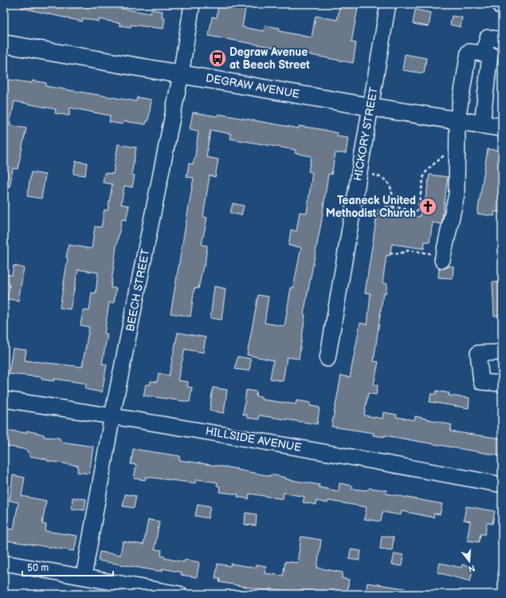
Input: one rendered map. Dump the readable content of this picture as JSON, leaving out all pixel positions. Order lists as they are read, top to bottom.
{
  "streets": {
    "main road": ["DEGRAW AVENUE"],
    "street": ["HICKORY STREET", "BEECH STREET", "HILLSIDE AVENUE"]
  },
  "crossings": [
    ["DEGRAW AVENUE", "HICKORY STREET"],
    ["DEGRAW AVENUE", "BEECH STREET"],
    ["BEECH STREET", "HILLSIDE AVENUE"]
  ],
  "places": {
    "bus stop": ["Degraw Avenue at Beech Street"],
    "church": ["Teaneck United Methodist Church"]
  },
  "scale_bar": "50 m",
  "north": "bottom"
}
